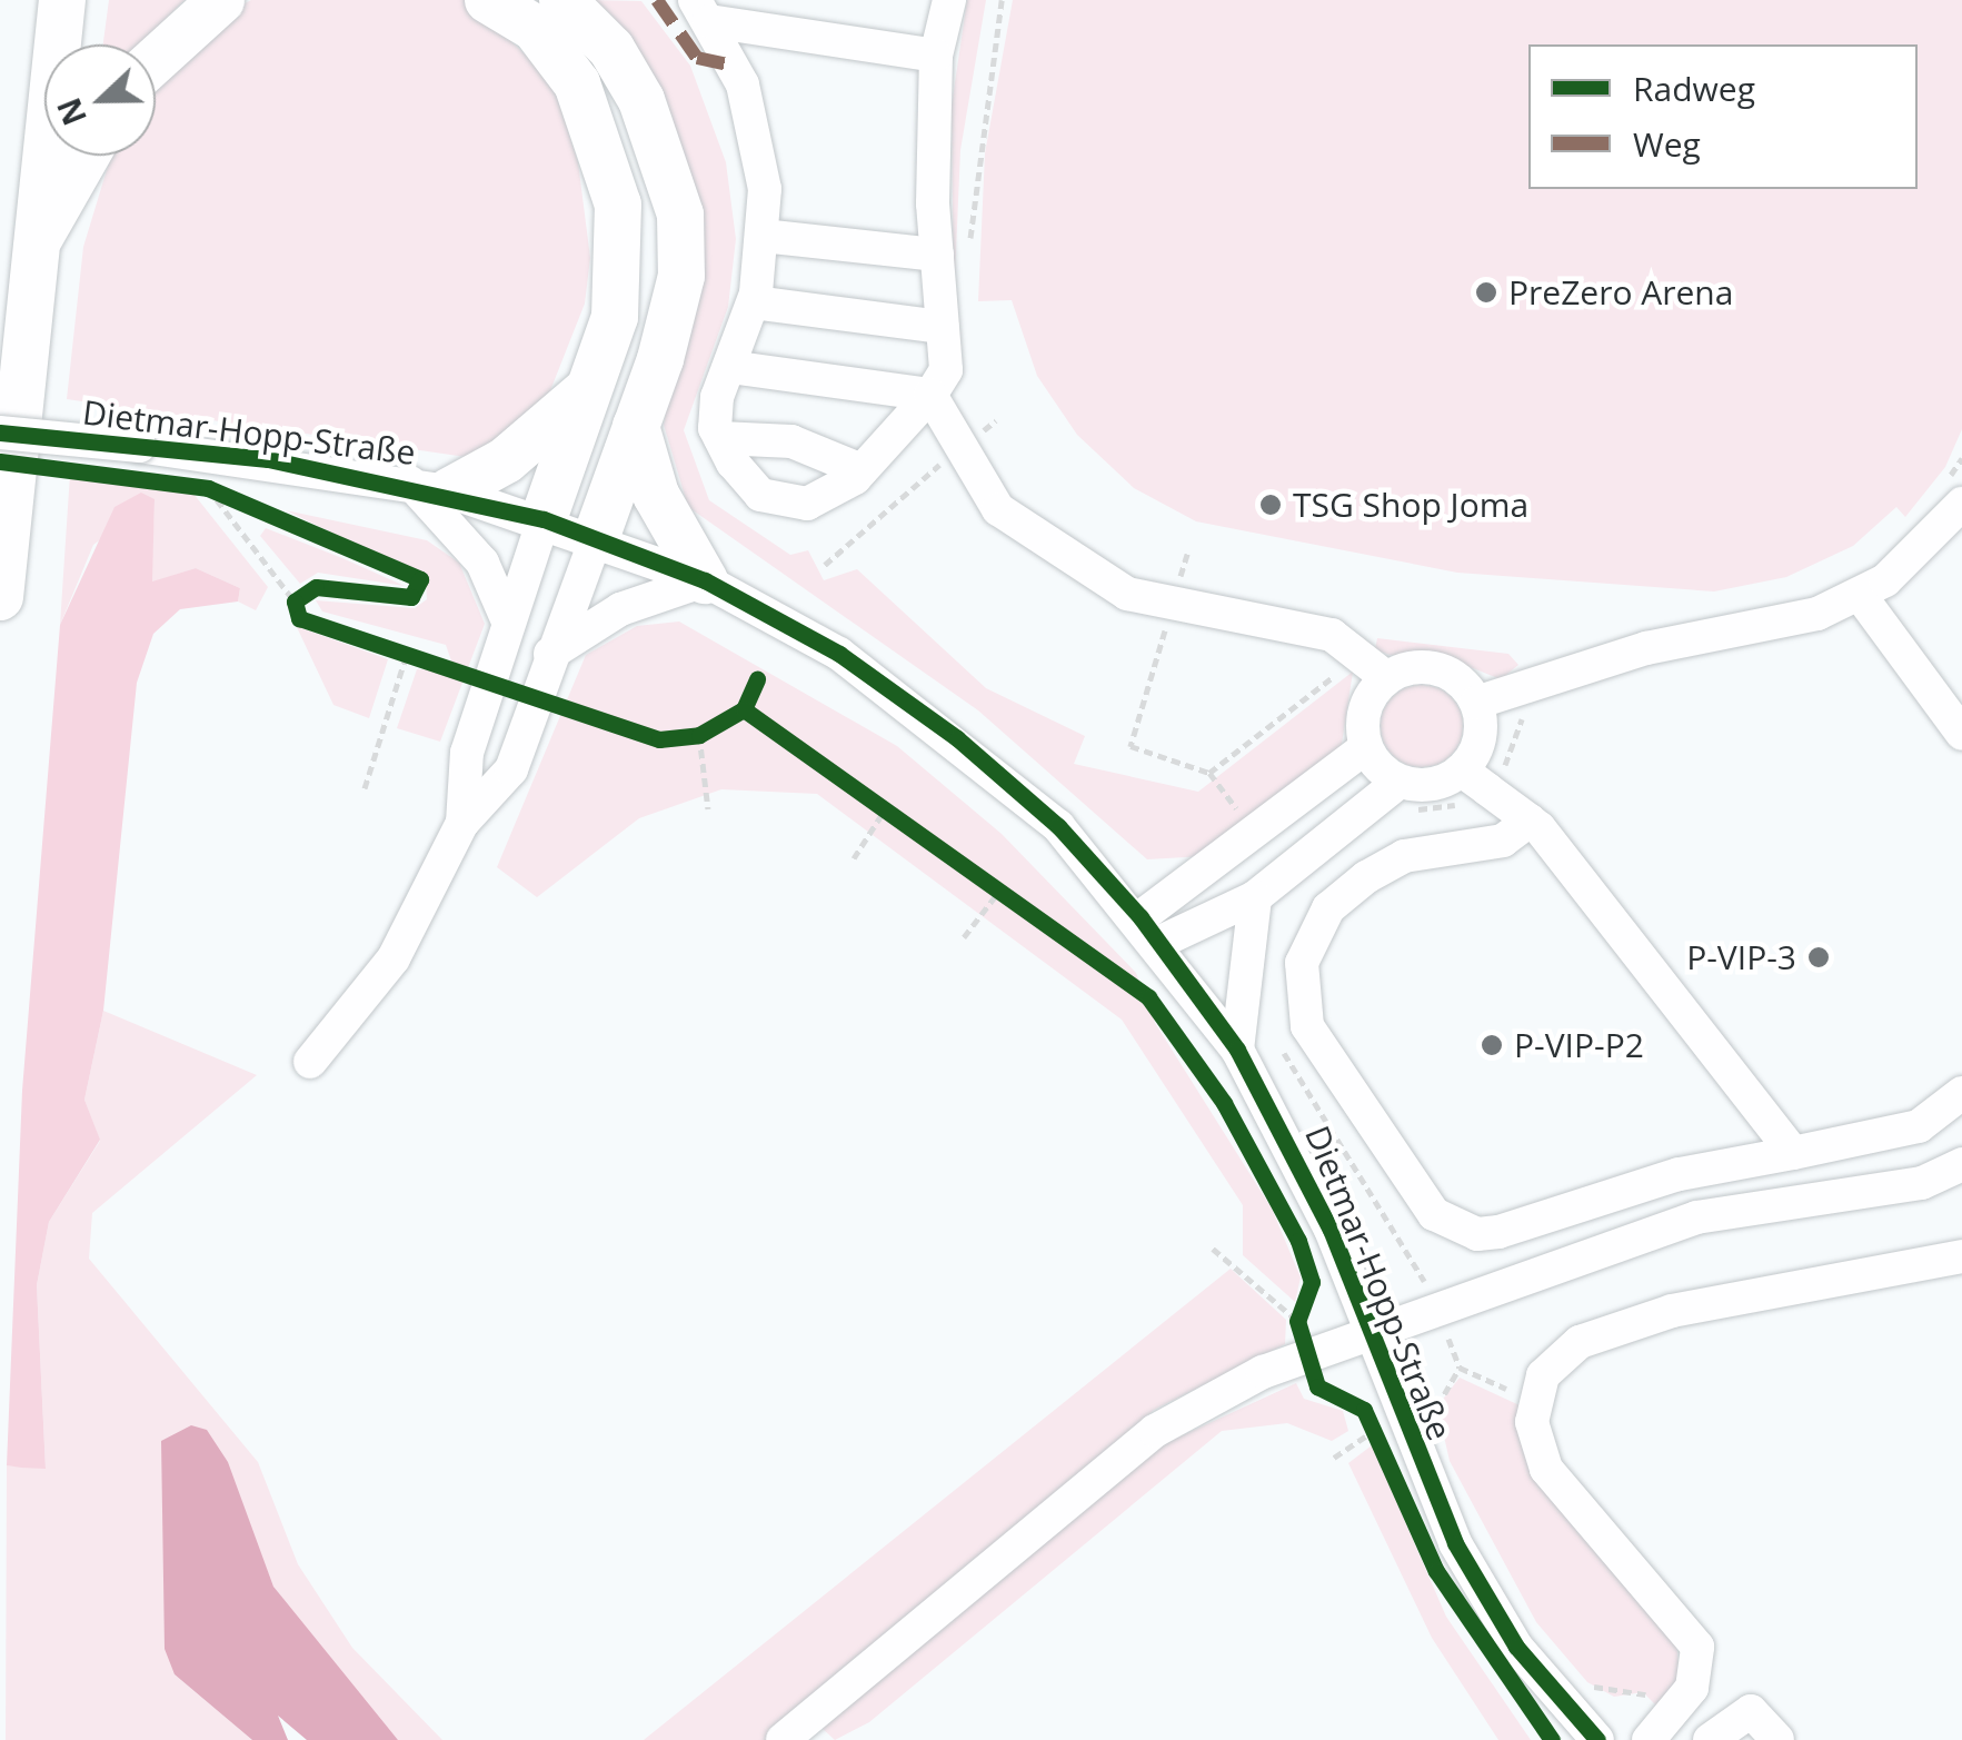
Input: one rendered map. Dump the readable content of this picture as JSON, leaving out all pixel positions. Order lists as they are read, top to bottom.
{
  "streets": {
    "street": ["Dietmar-Hopp-Straße"]
  },
  "places": [
    "PreZero Arena",
    "TSG Shop Joma",
    "P-VIP-3",
    "P-VIP-P2"
  ],
  "legend": ["Radweg", "Weg"],
  "north": "left"
}
